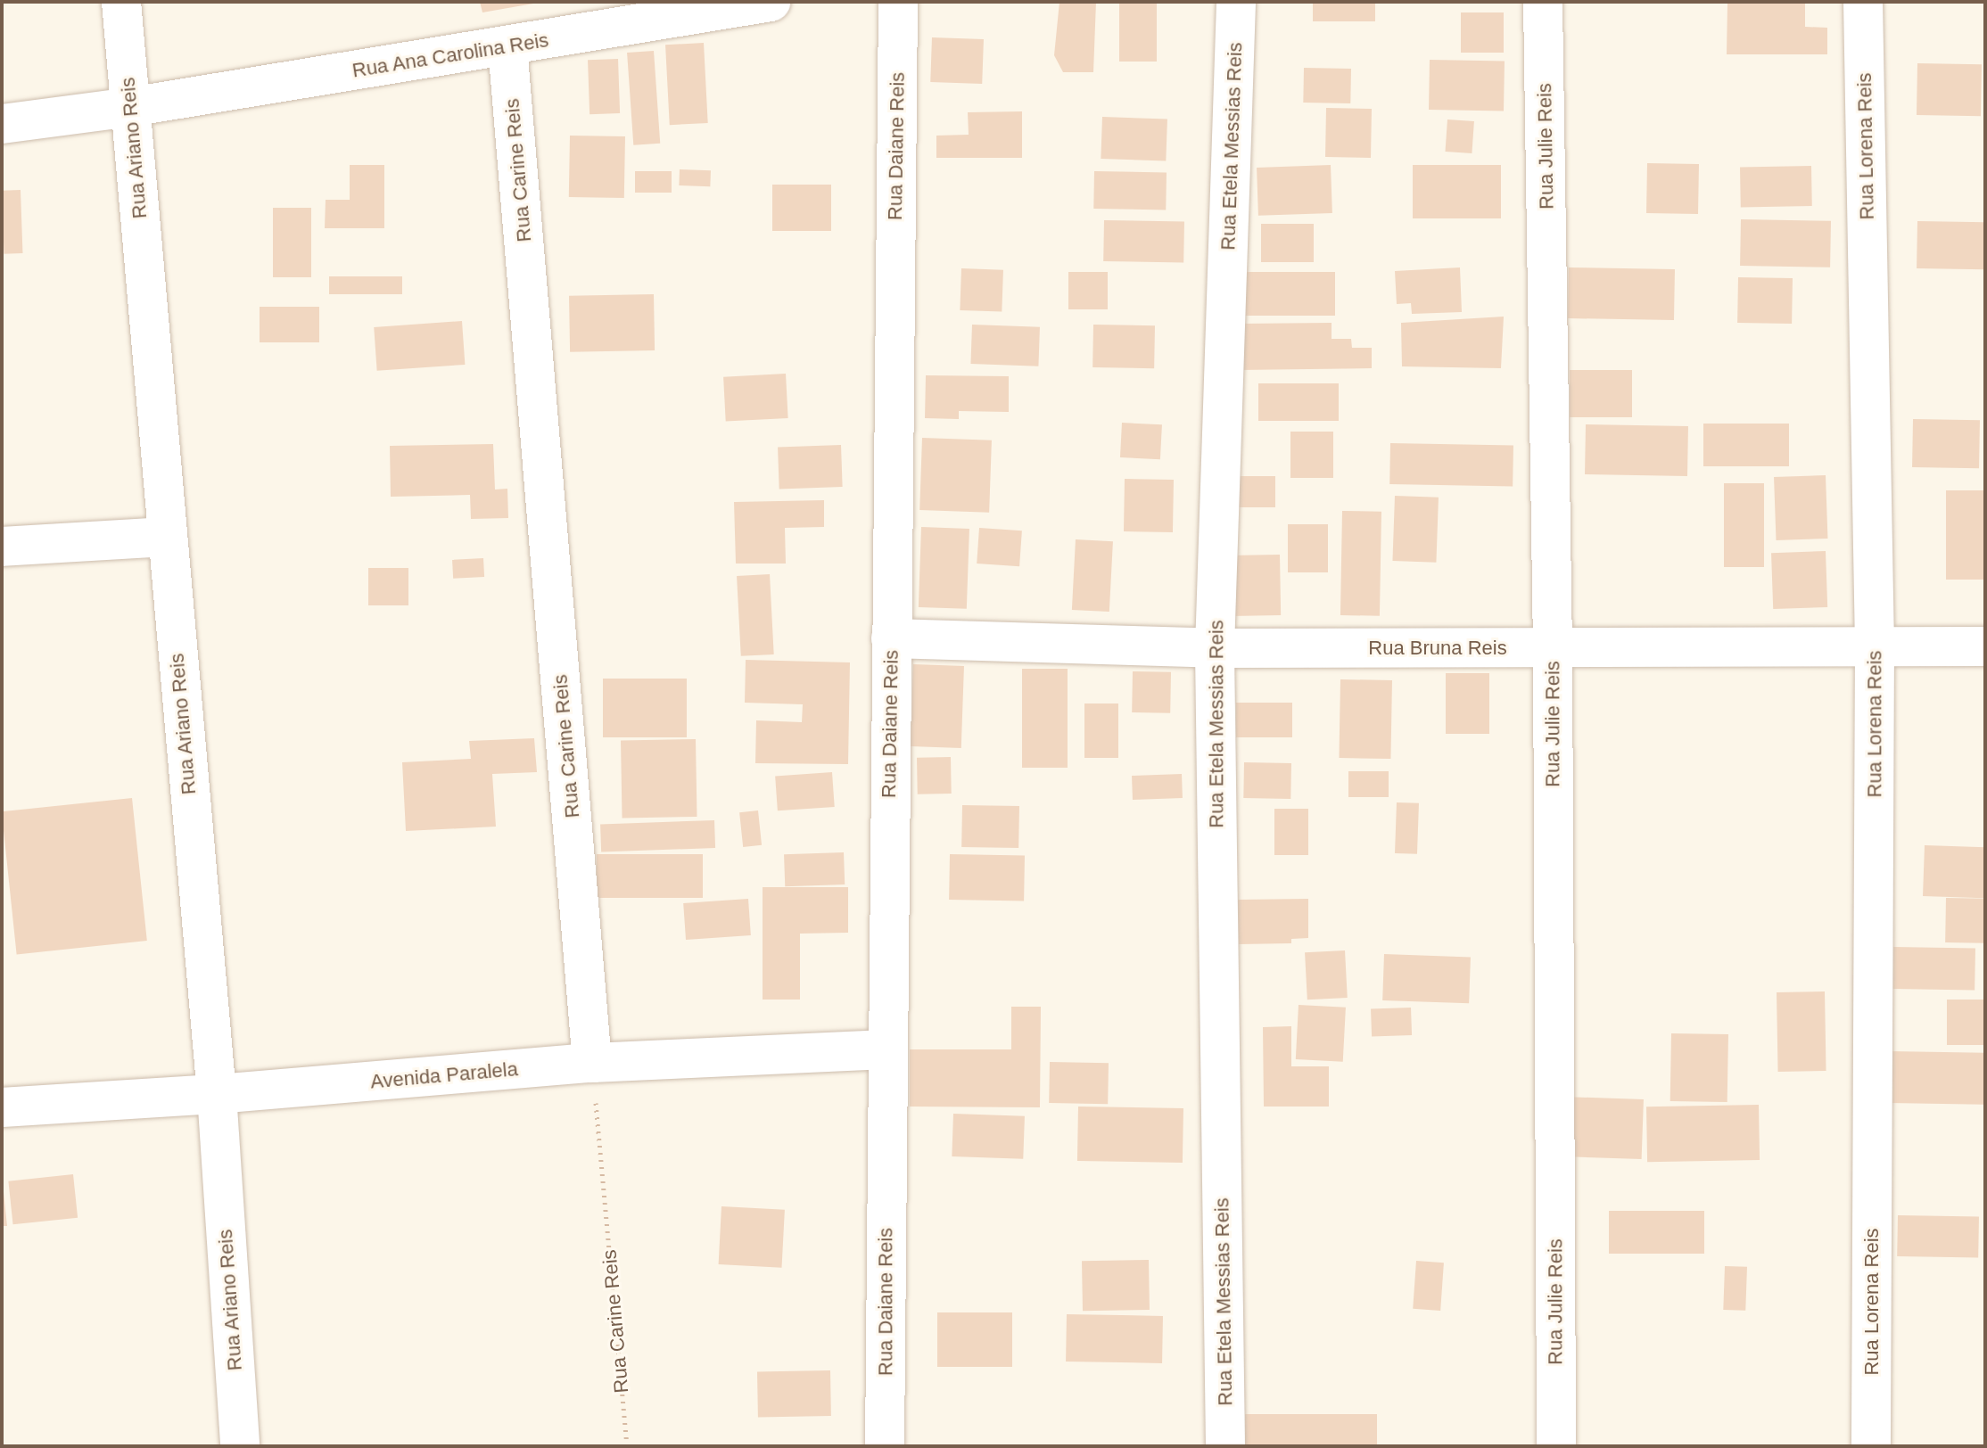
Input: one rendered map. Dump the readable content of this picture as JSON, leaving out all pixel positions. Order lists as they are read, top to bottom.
{
  "streets": {
    "street": [
      "Rua Ana Carolina Reis",
      "Rua Daiane Reis",
      "Rua Etela Messias Reis",
      "Rua Julie Reis",
      "Rua Lorena Reis",
      "Rua Ariano Reis",
      "Rua Carine Reis",
      "Rua Bruna Reis",
      "Avenida Paralela"
    ]
  },
  "crossings": [
    ["Rua Ana Carolina Reis", "Rua Ariano Reis"],
    ["Rua Ana Carolina Reis", "Rua Carine Reis"],
    ["Rua Daiane Reis", "Rua Bruna Reis"],
    ["Rua Daiane Reis", "Avenida Paralela"],
    ["Rua Etela Messias Reis", "Rua Bruna Reis"],
    ["Rua Julie Reis", "Rua Bruna Reis"],
    ["Rua Lorena Reis", "Rua Bruna Reis"],
    ["Rua Ariano Reis", "Avenida Paralela"],
    ["Rua Carine Reis", "Avenida Paralela"]
  ]
}
